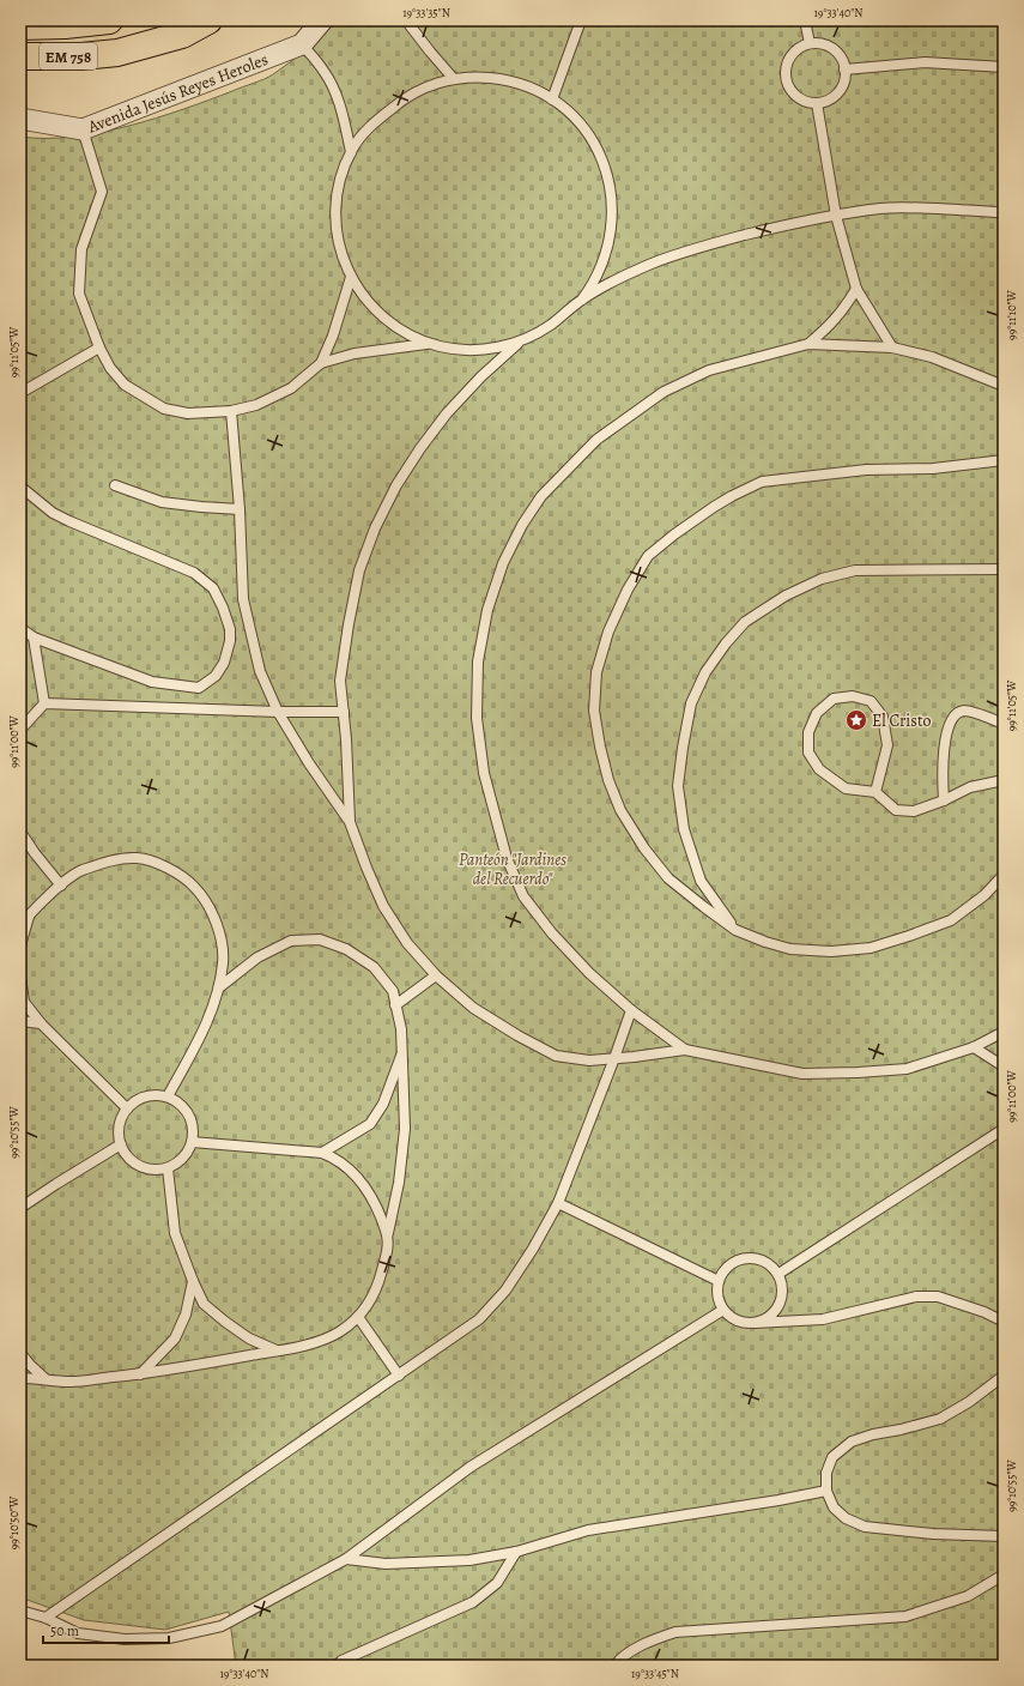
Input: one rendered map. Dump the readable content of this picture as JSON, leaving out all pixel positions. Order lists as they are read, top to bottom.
{
  "streets": {
    "highway": ["EM 758"],
    "street": ["Avenida Jesús Reyes Heroles"]
  },
  "parks": ["Panteón \"Jardines del Recuerdo\""],
  "places": {
    "place": ["El Cristo"]
  },
  "scale_bar": "50 m",
  "coordinates": [
    "19°33'35\"N",
    "19°33'40\"N",
    "99°11'10\"W",
    "99°11'05\"W",
    "99°11'00\"W",
    "99°10'55\"W",
    "99°10'50\"W",
    "19°33'45\"N"
  ]
}
